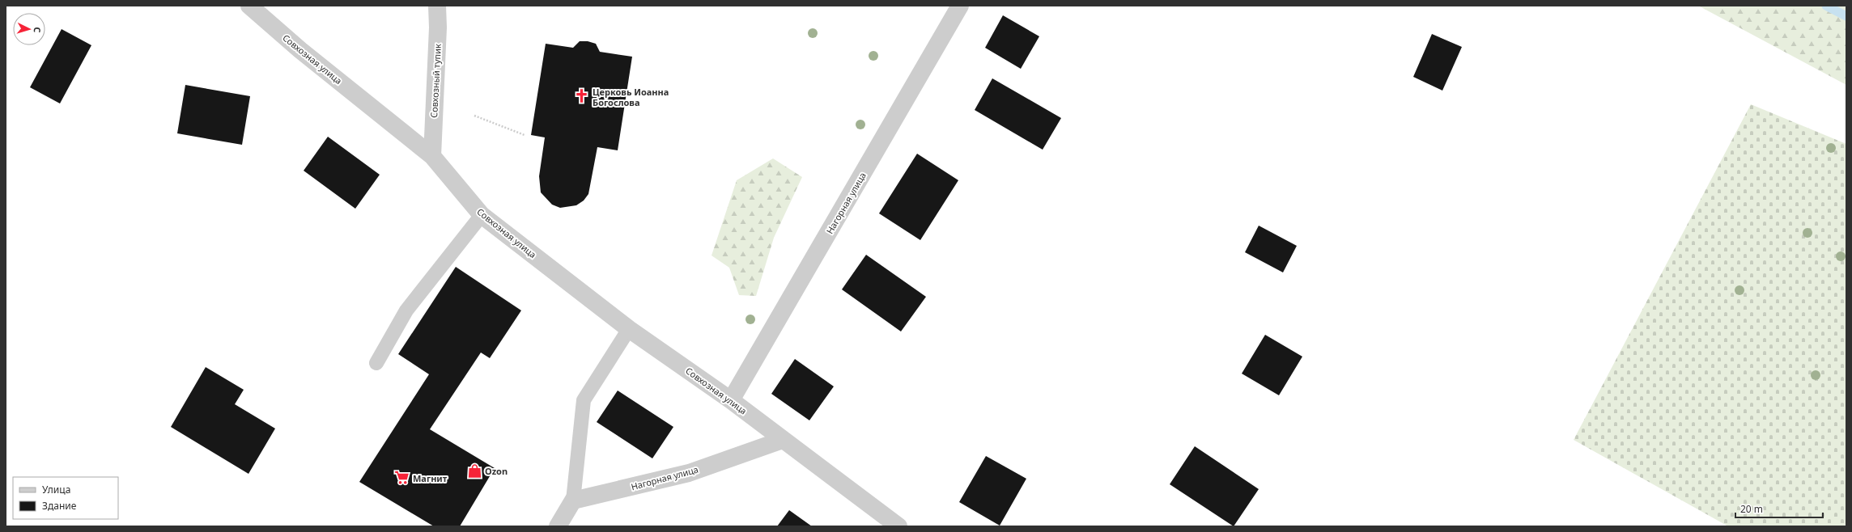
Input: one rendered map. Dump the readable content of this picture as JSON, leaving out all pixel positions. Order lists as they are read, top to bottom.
{
  "streets": {
    "street": ["Совхозная улица", "Совхозный тупик", "Нагорная улица"]
  },
  "crossings": [
    ["Совхозная улица", "Совхозный тупик"],
    ["Совхозная улица", "Нагорная улица"]
  ],
  "places": {
    "church": ["Церковь Иоанна Богослова"],
    "shop": ["Ozon"],
    "supermarket": ["Магнит"]
  },
  "legend": ["Улица", "Здание"],
  "scale_bar": "20 m",
  "north": "right"
}
